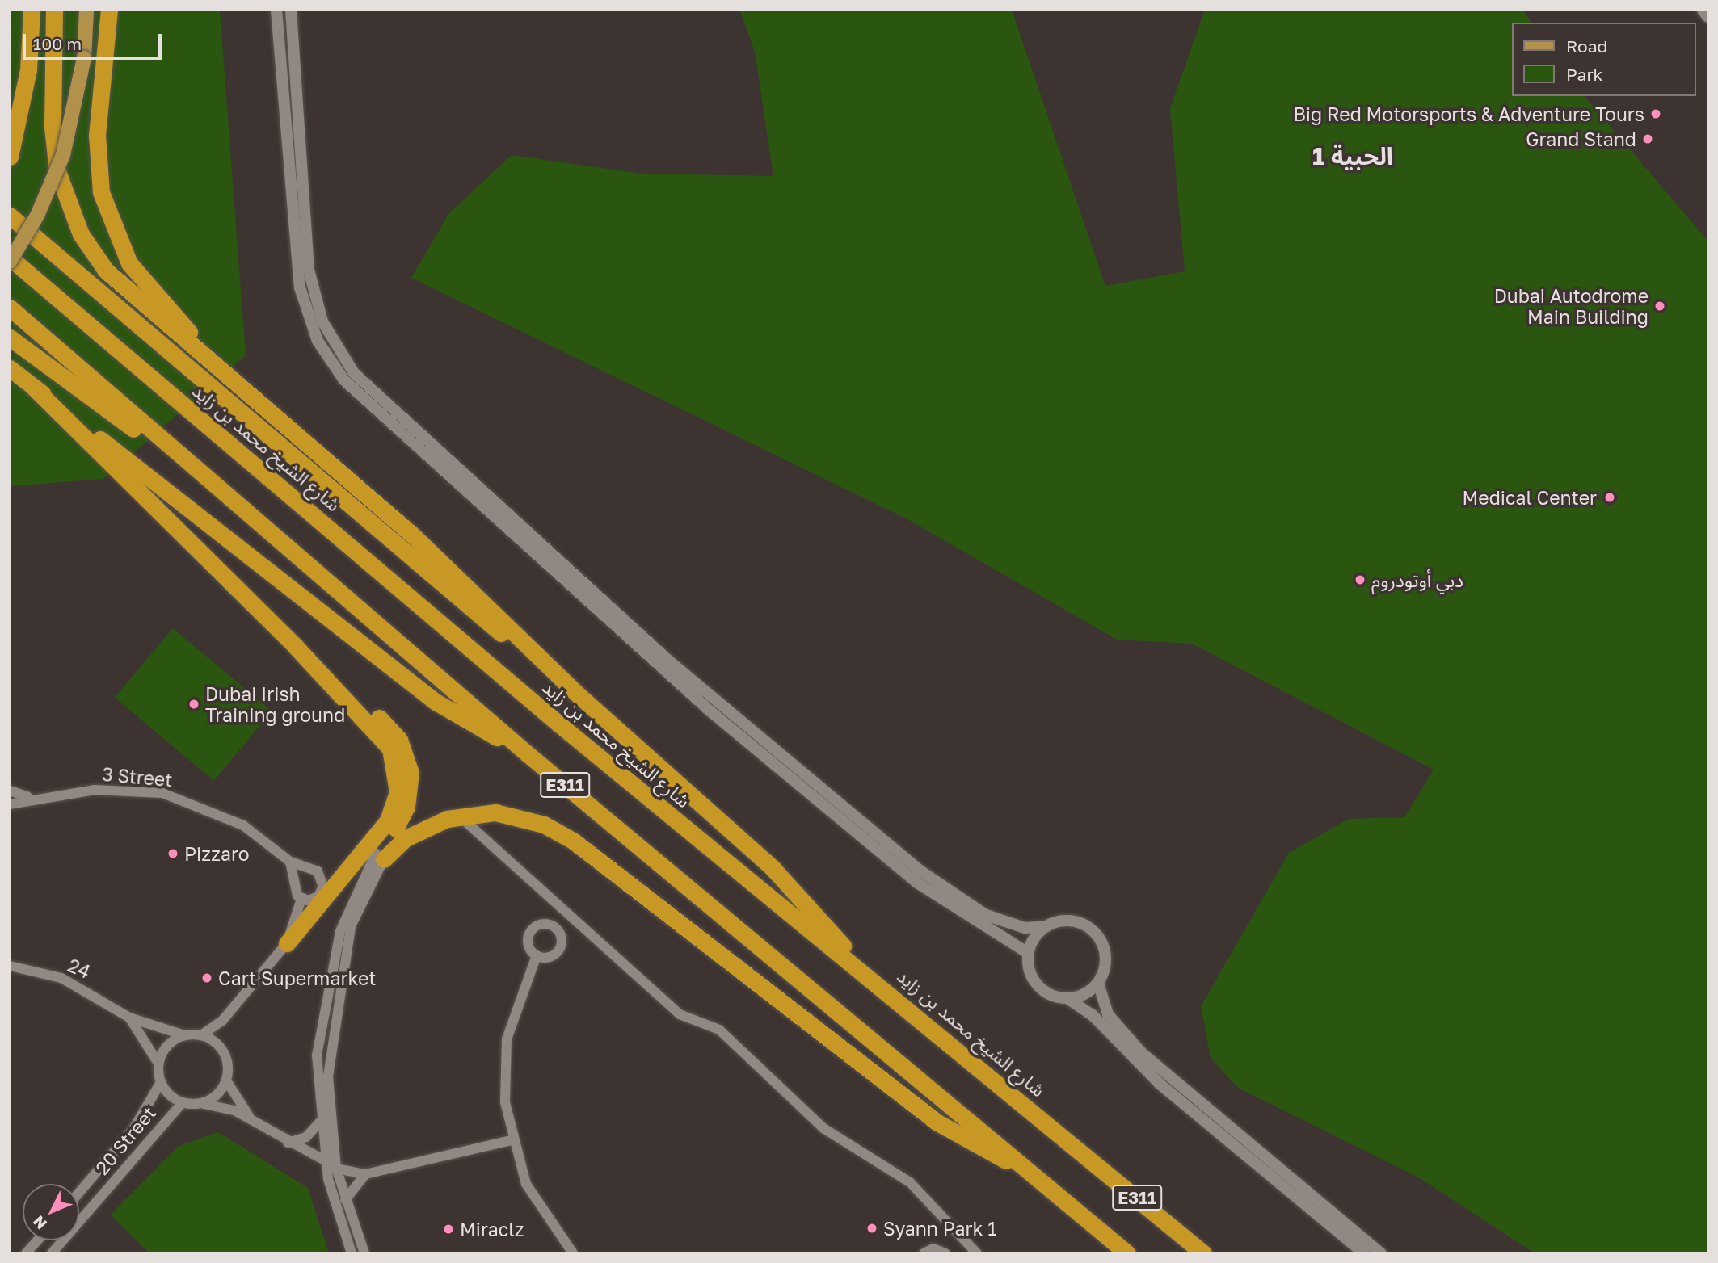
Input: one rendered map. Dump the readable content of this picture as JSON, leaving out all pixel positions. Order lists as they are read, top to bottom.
{
  "streets": {
    "highway": ["شارع الشيخ محمد بن زايد", "E311"],
    "street": ["3 Street", "24", "20 Street"]
  },
  "crossings": [
    ["24", "20 Street"]
  ],
  "districts": ["الحبية 1"],
  "places": [
    "Big Red Motorsports & Adventure Tours",
    "Grand Stand",
    "Dubai Autodrome Main Building",
    "Medical Center",
    "دبي أوتودروم",
    "Dubai Irish Training ground",
    "Pizzaro",
    "Cart Supermarket",
    "Syann Park 1",
    "Miraclz"
  ],
  "legend": ["Road", "Park"],
  "scale_bar": "100 m",
  "north": "bottom left"
}
